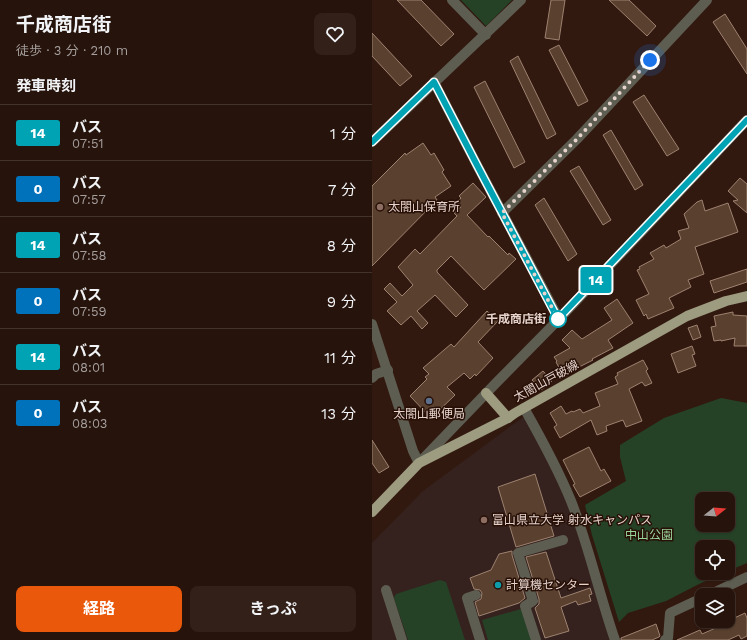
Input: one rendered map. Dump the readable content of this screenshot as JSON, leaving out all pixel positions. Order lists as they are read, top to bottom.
{
  "streets": {
    "main road": ["太閤山戸破線"]
  },
  "parks": ["中山公園"],
  "places": [
    "太閤山保育所",
    "千成商店街",
    "太閤山郵便局",
    "富山県立大学 射水キャンパス",
    "計算機センター"
  ],
  "lines": ["bus line 14"],
  "north": "right",
  "page": {
    "heading": [
      ["千成商店街", "徒歩 · 3 分 · 210 m"],
      "発車時刻"
    ],
    "on_map": "14",
    "list": [
      {
        "mark": "14",
        "name": "バス",
        "note": "07:51",
        "value": "1 分"
      },
      {
        "mark": "0",
        "name": "バス",
        "note": "07:57",
        "value": "7 分"
      },
      {
        "mark": "14",
        "name": "バス",
        "note": "07:58",
        "value": "8 分"
      },
      {
        "mark": "0",
        "name": "バス",
        "note": "07:59",
        "value": "9 分"
      },
      {
        "mark": "14",
        "name": "バス",
        "note": "08:01",
        "value": "11 分"
      },
      {
        "mark": "0",
        "name": "バス",
        "note": "08:03",
        "value": "13 分"
      }
    ],
    "buttons": ["経路", "きっぷ"]
  }
}
